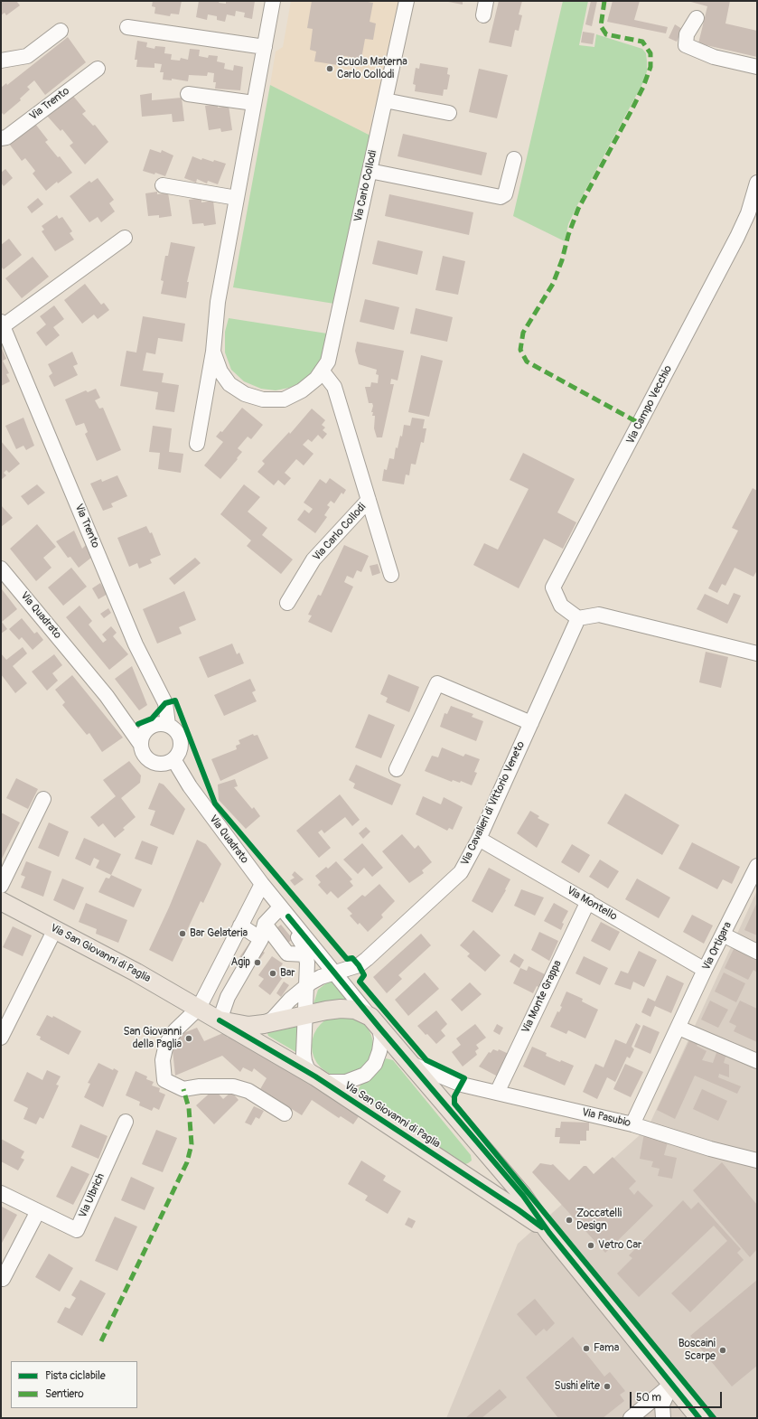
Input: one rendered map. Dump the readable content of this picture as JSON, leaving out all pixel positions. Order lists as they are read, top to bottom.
{
  "streets": {
    "main road": ["Via San Giovanni di Paglia"],
    "street": [
      "Via Trento",
      "Via Carlo Collodi",
      "Via Campo Vecchio",
      "Via Quadrato",
      "Via Cavalieri di Vittorio Veneto",
      "Via Montello",
      "Via Ortigara",
      "Via Monte Grappa",
      "Via Pasubio",
      "Via Ulbrich"
    ]
  },
  "crossings": [
    ["Via Trento", "Via Quadrato"],
    ["Via Campo Vecchio", "Via Cavalieri di Vittorio Veneto"],
    ["Via Cavalieri di Vittorio Veneto", "Via Montello"],
    ["Via Montello", "Via Ortigara"],
    ["Via Montello", "Via Monte Grappa"],
    ["Via Ortigara", "Via Pasubio"],
    ["Via Monte Grappa", "Via Pasubio"]
  ],
  "places": [
    "Scuola Materna Carlo Collodi",
    "Bar Gelateria",
    "Agip",
    "Bar",
    "San Giovanni della Paglia",
    "Zoccatelli Design",
    "Vetro Car",
    "Fama",
    "Boscaini Scarpe",
    "Sushi elite"
  ],
  "legend": ["Pista ciclabile", "Sentiero"],
  "scale_bar": "50 m"
}
